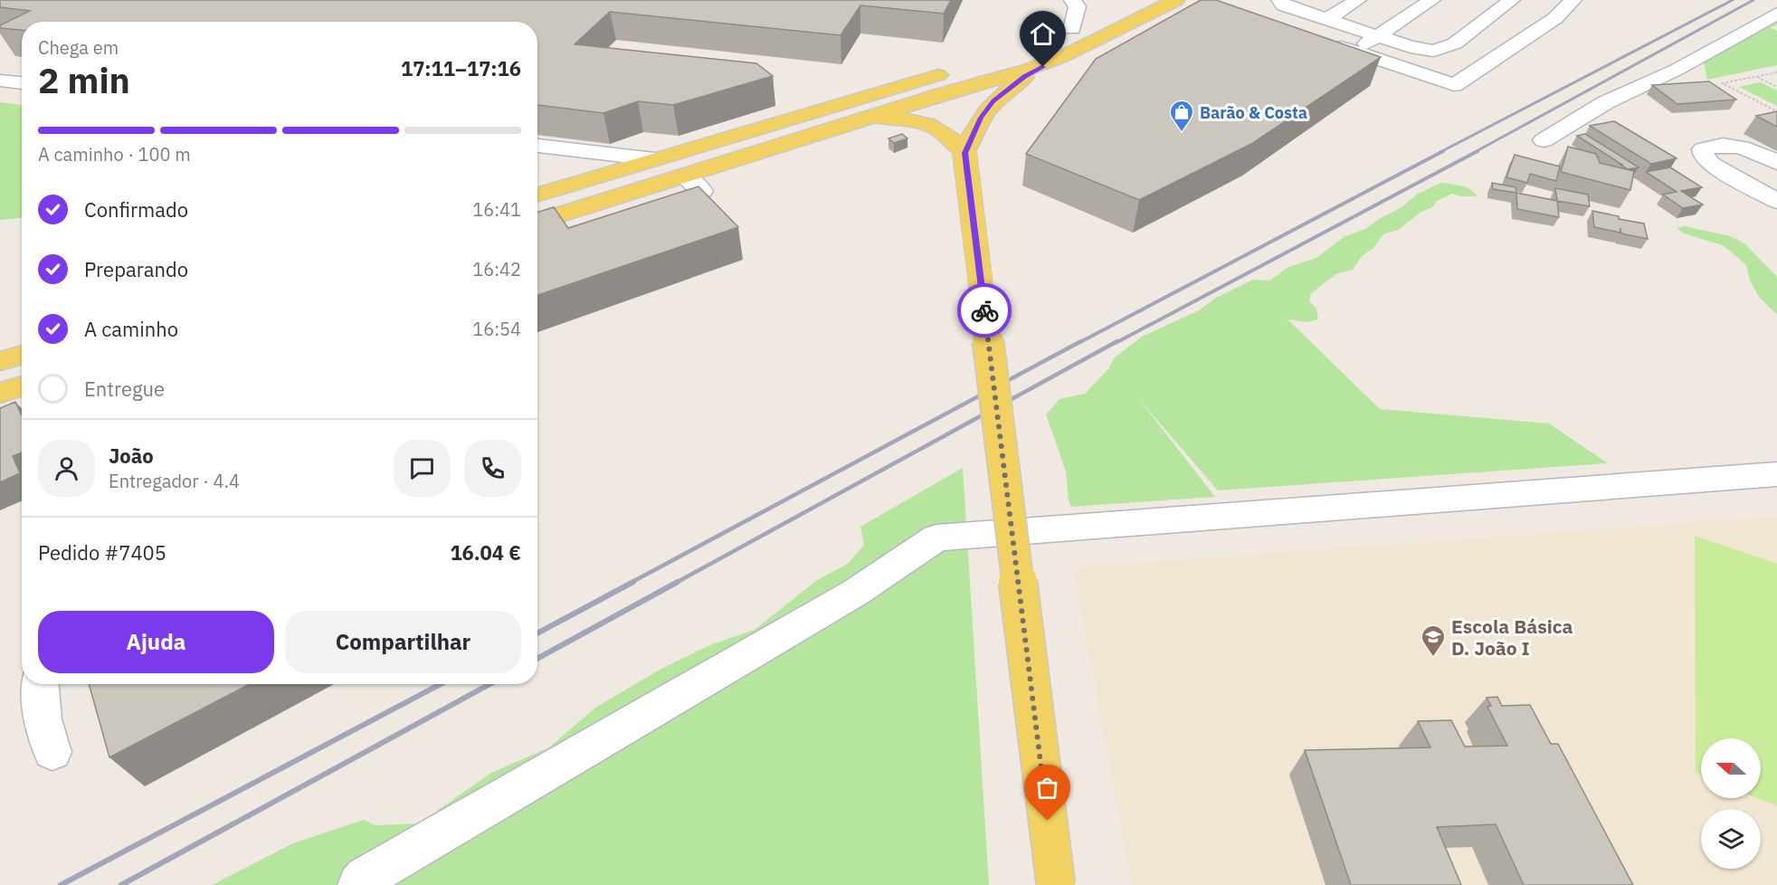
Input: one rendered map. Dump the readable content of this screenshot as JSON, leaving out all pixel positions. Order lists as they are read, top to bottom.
{
  "places": {
    "shop": ["Barão & Costa"],
    "school or university": ["Escola Básica D. João I"]
  },
  "north": "left",
  "page": {
    "heading": ["2 min", "Chega em", "17:11–17:16"],
    "panel": [
      "João",
      "Entregador · 4.4",
      "Pedido #7405",
      "16.04 €"
    ],
    "bar": "A caminho · 100 m",
    "list": [
      ["Confirmado", "16:41"],
      ["Preparando", "16:42"],
      ["A caminho", "16:54"],
      "Entregue"
    ],
    "buttons": ["Ajuda", "Compartilhar"]
  }
}
